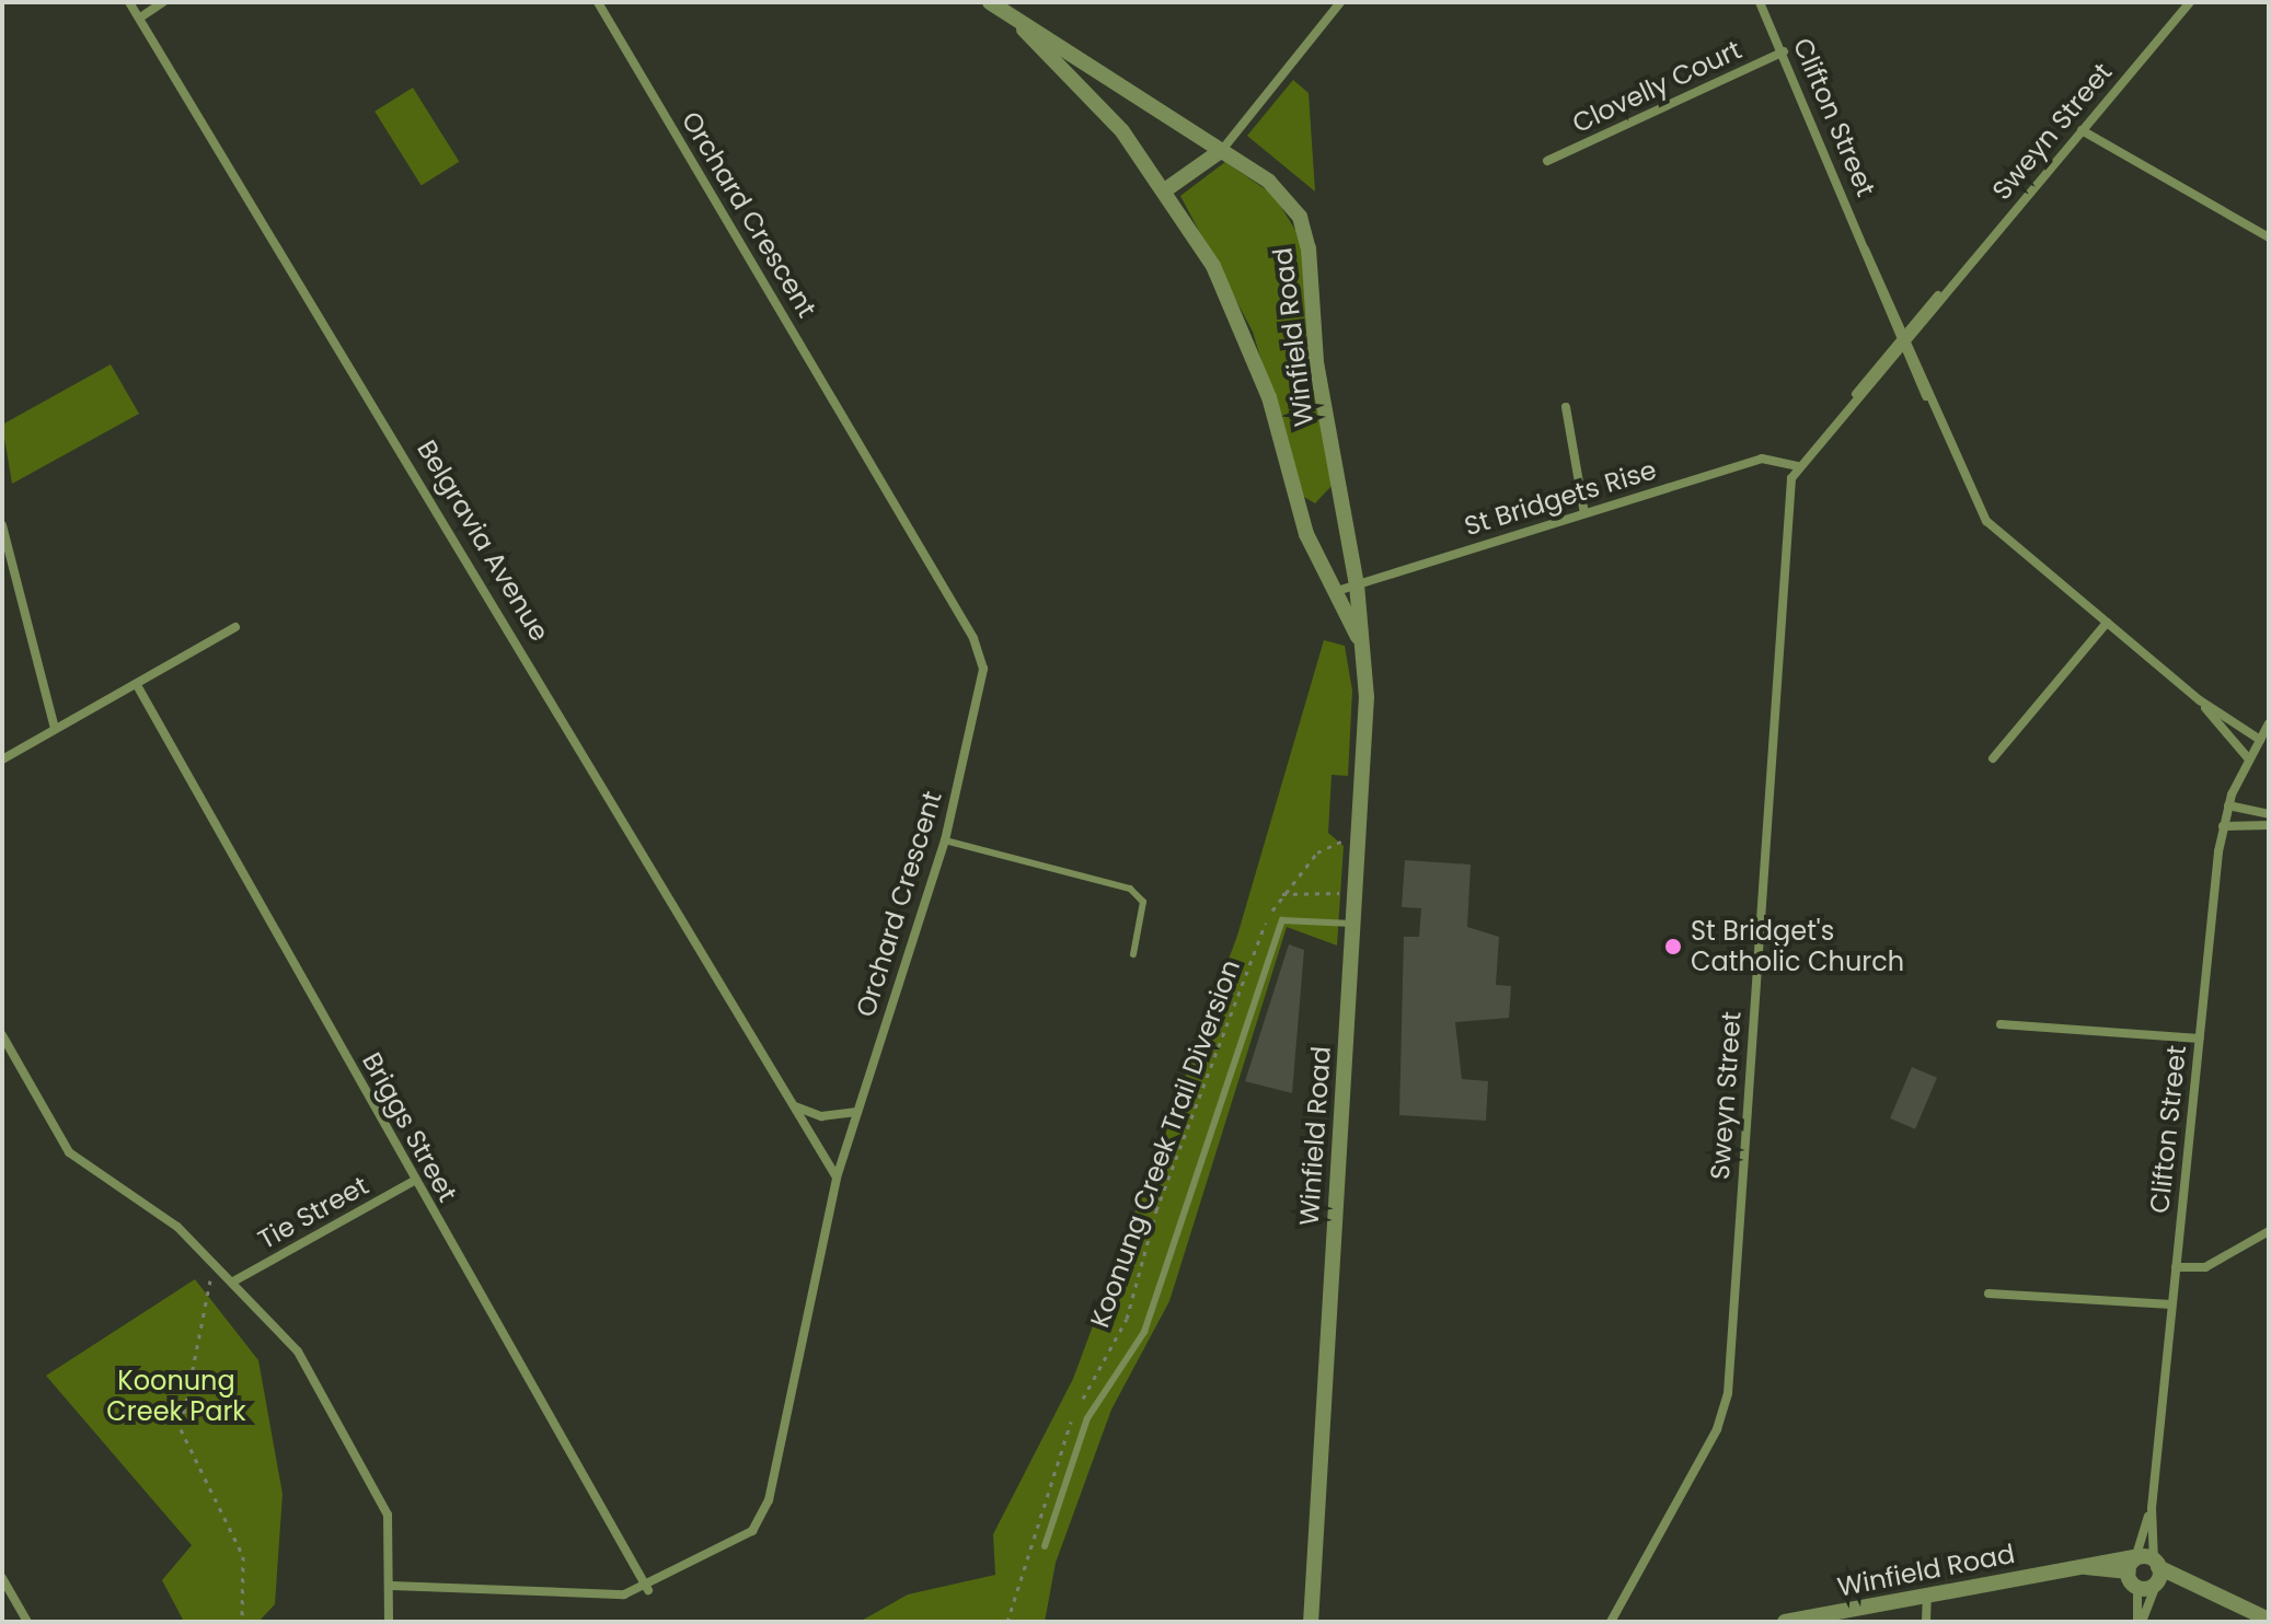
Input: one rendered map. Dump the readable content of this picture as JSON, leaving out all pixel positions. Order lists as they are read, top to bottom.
{
  "streets": {
    "street": [
      "Clovelly Court",
      "Clifton Street",
      "Sweyn Street",
      "Orchard Crescent",
      "Winfield Road",
      "St Bridgets Rise",
      "Belgravia Avenue",
      "Briggs Street",
      "Tie Street"
    ],
    "path": ["Koonung Creek Trail Diversion"]
  },
  "crossings": [
    ["Clovelly Court", "Clifton Street"],
    ["Clifton Street", "Sweyn Street"],
    ["Clifton Street", "Winfield Road"],
    ["Sweyn Street", "St Bridgets Rise"],
    ["Orchard Crescent", "Belgravia Avenue"],
    ["Orchard Crescent", "Briggs Street"],
    ["Winfield Road", "St Bridgets Rise"],
    ["Winfield Road", "Koonung Creek Trail Diversion"],
    ["Briggs Street", "Tie Street"]
  ],
  "parks": ["Koonung Creek Park"],
  "places": ["St Bridget's Catholic Church"]
}
